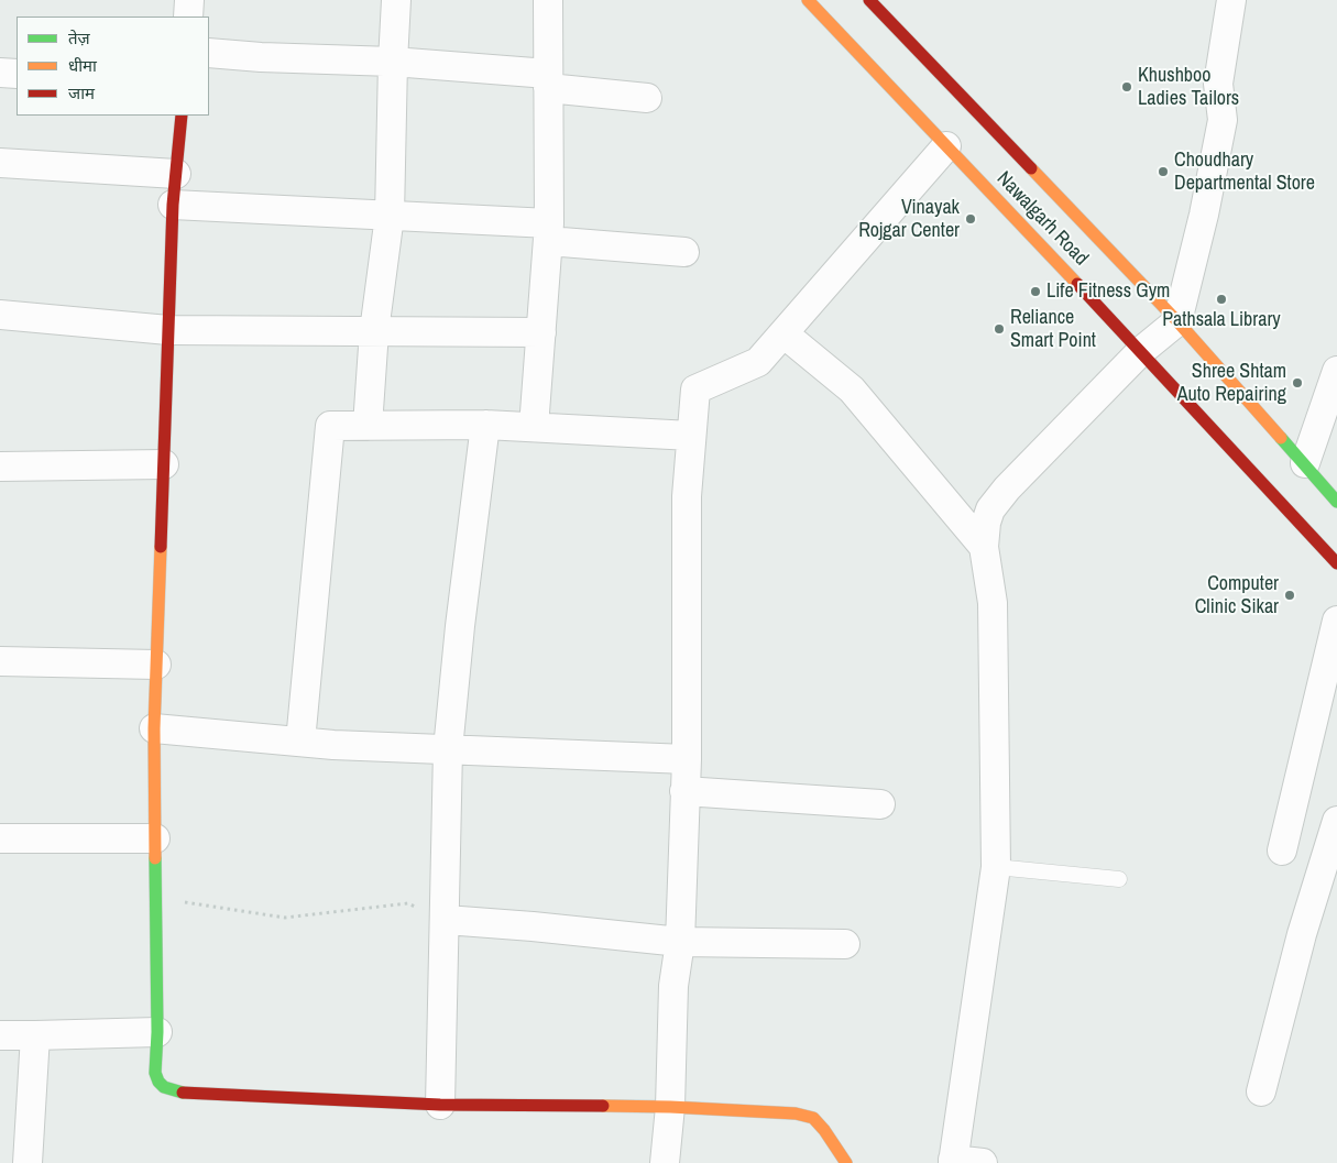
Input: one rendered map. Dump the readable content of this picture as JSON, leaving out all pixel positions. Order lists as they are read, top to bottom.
{
  "streets": {
    "street": ["Nawalgarh Road"]
  },
  "places": [
    "Khushboo Ladies Tailors",
    "Choudhary Departmental Store",
    "Vinayak Rojgar Center",
    "Life Fitness Gym",
    "Pathsala Library",
    "Reliance Smart Point",
    "Shree Shtam Auto Repairing",
    "Computer Clinic Sikar"
  ],
  "legend": ["तेज़", "धीमा", "जाम"]
}
